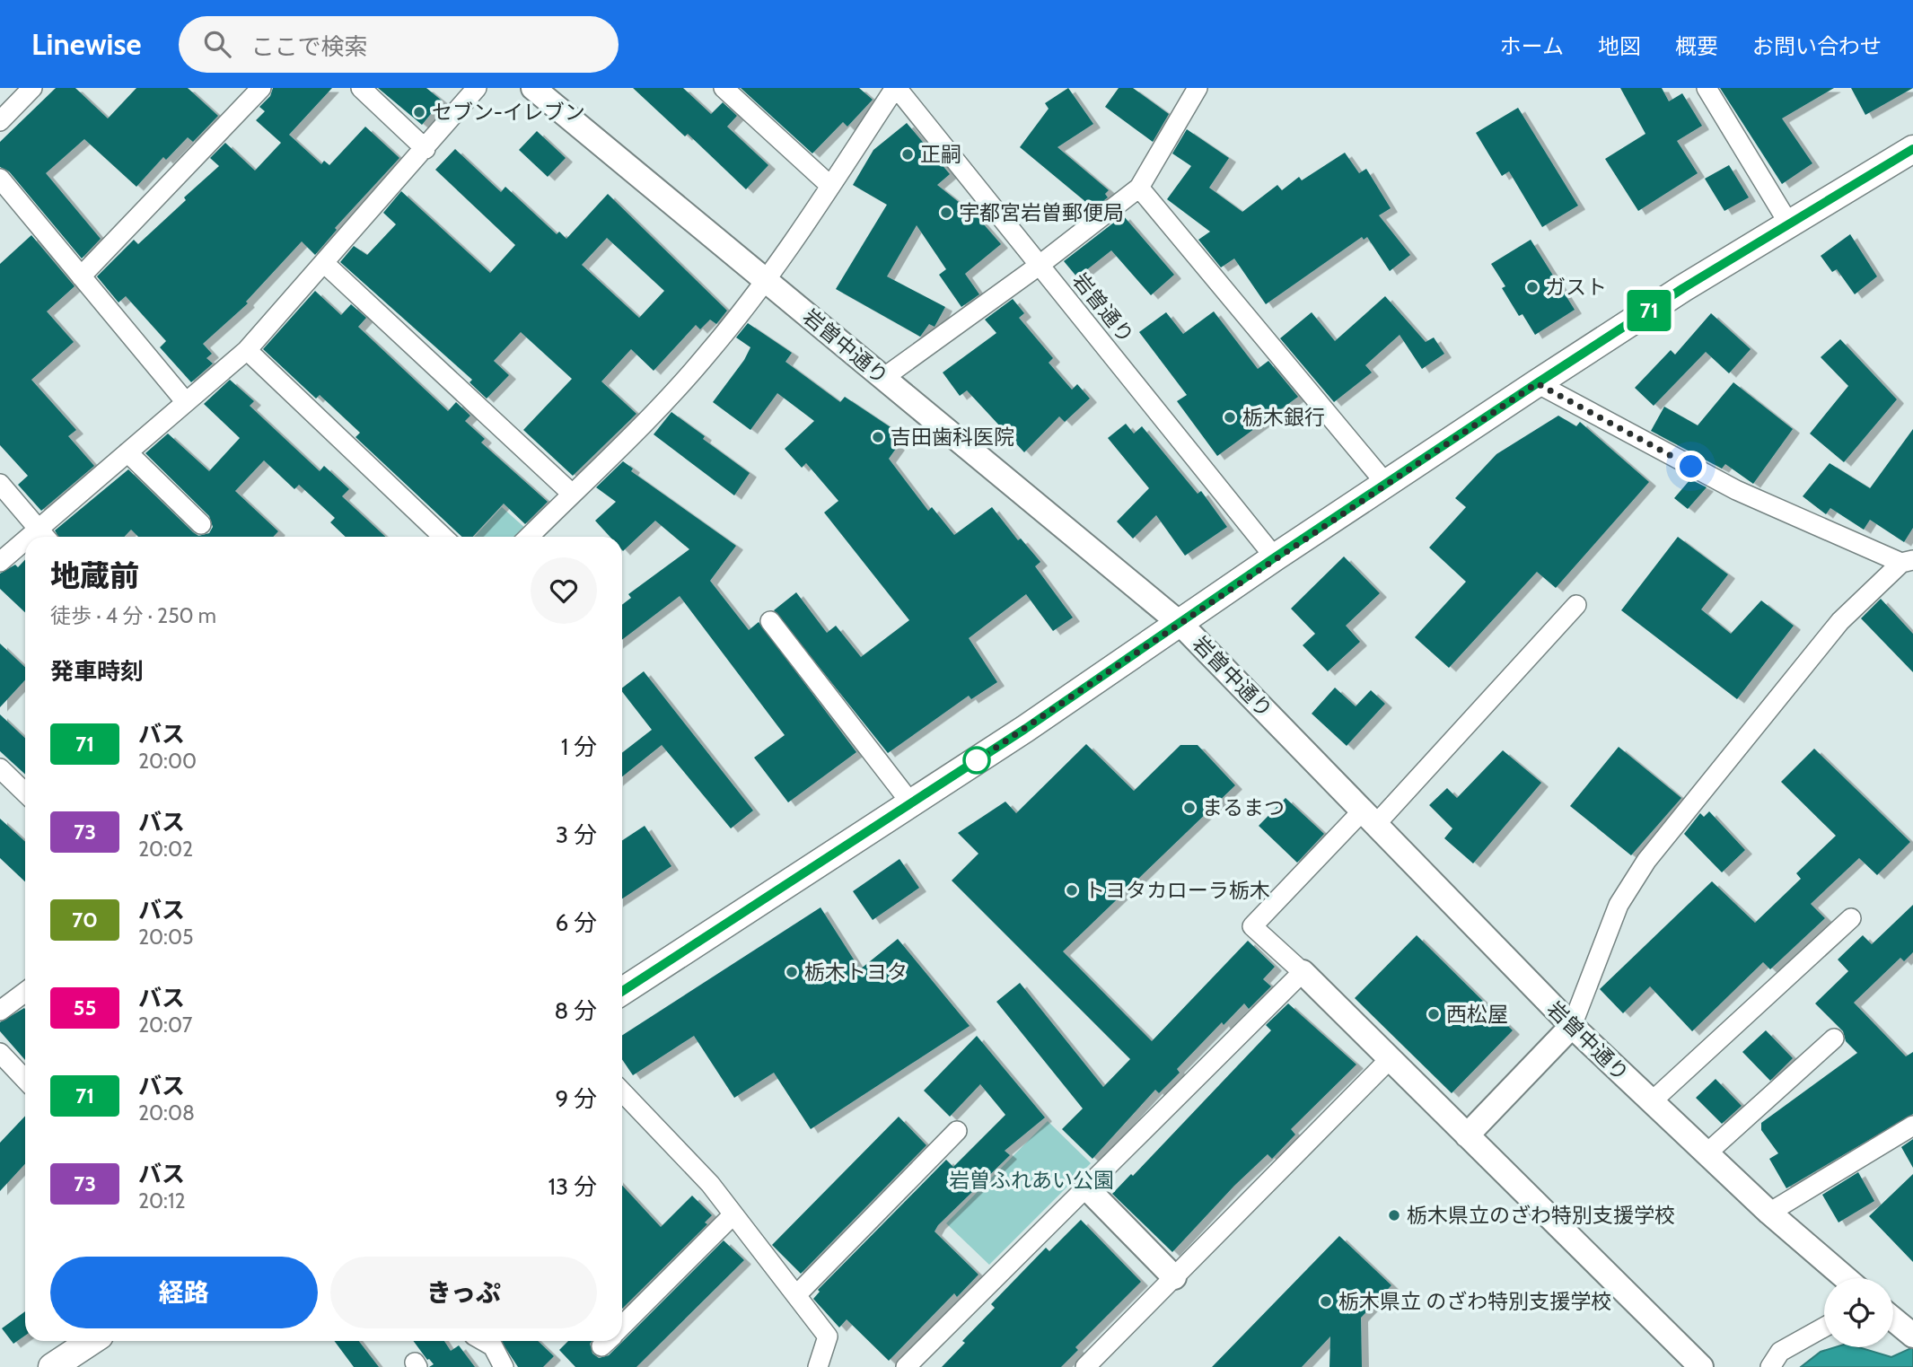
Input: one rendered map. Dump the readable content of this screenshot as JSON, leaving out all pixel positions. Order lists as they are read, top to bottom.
{
  "streets": {
    "street": ["岩曽通り", "岩曽中通り"]
  },
  "parks": ["岩曽ふれあい公園"],
  "places": [
    "セブン-イレブン",
    "正嗣",
    "宇都宮岩曽郵便局",
    "ガスト",
    "栃木銀行",
    "吉田歯科医院",
    "まるまつ",
    "トヨタカローラ栃木",
    "栃木トヨタ",
    "西松屋",
    "栃木県立のざわ特別支援学校",
    "栃木県立 のざわ特別支援学校"
  ],
  "lines": ["bus line 71"],
  "page": {
    "header": "Linewise",
    "search": "ここで検索",
    "nav": [
      "ホーム",
      "地図",
      "概要",
      "お問い合わせ"
    ],
    "on_map": "71",
    "heading": [
      ["地蔵前", "徒歩 · 4 分 · 250 m"],
      "発車時刻"
    ],
    "list": [
      {
        "mark": "71",
        "name": "バス",
        "note": "20:00",
        "value": "1 分"
      },
      {
        "mark": "73",
        "name": "バス",
        "note": "20:02",
        "value": "3 分"
      },
      {
        "mark": "70",
        "name": "バス",
        "note": "20:05",
        "value": "6 分"
      },
      {
        "mark": "55",
        "name": "バス",
        "note": "20:07",
        "value": "8 分"
      },
      {
        "mark": "71",
        "name": "バス",
        "note": "20:08",
        "value": "9 分"
      },
      {
        "mark": "73",
        "name": "バス",
        "note": "20:12",
        "value": "13 分"
      }
    ],
    "buttons": ["経路", "きっぷ"]
  }
}
